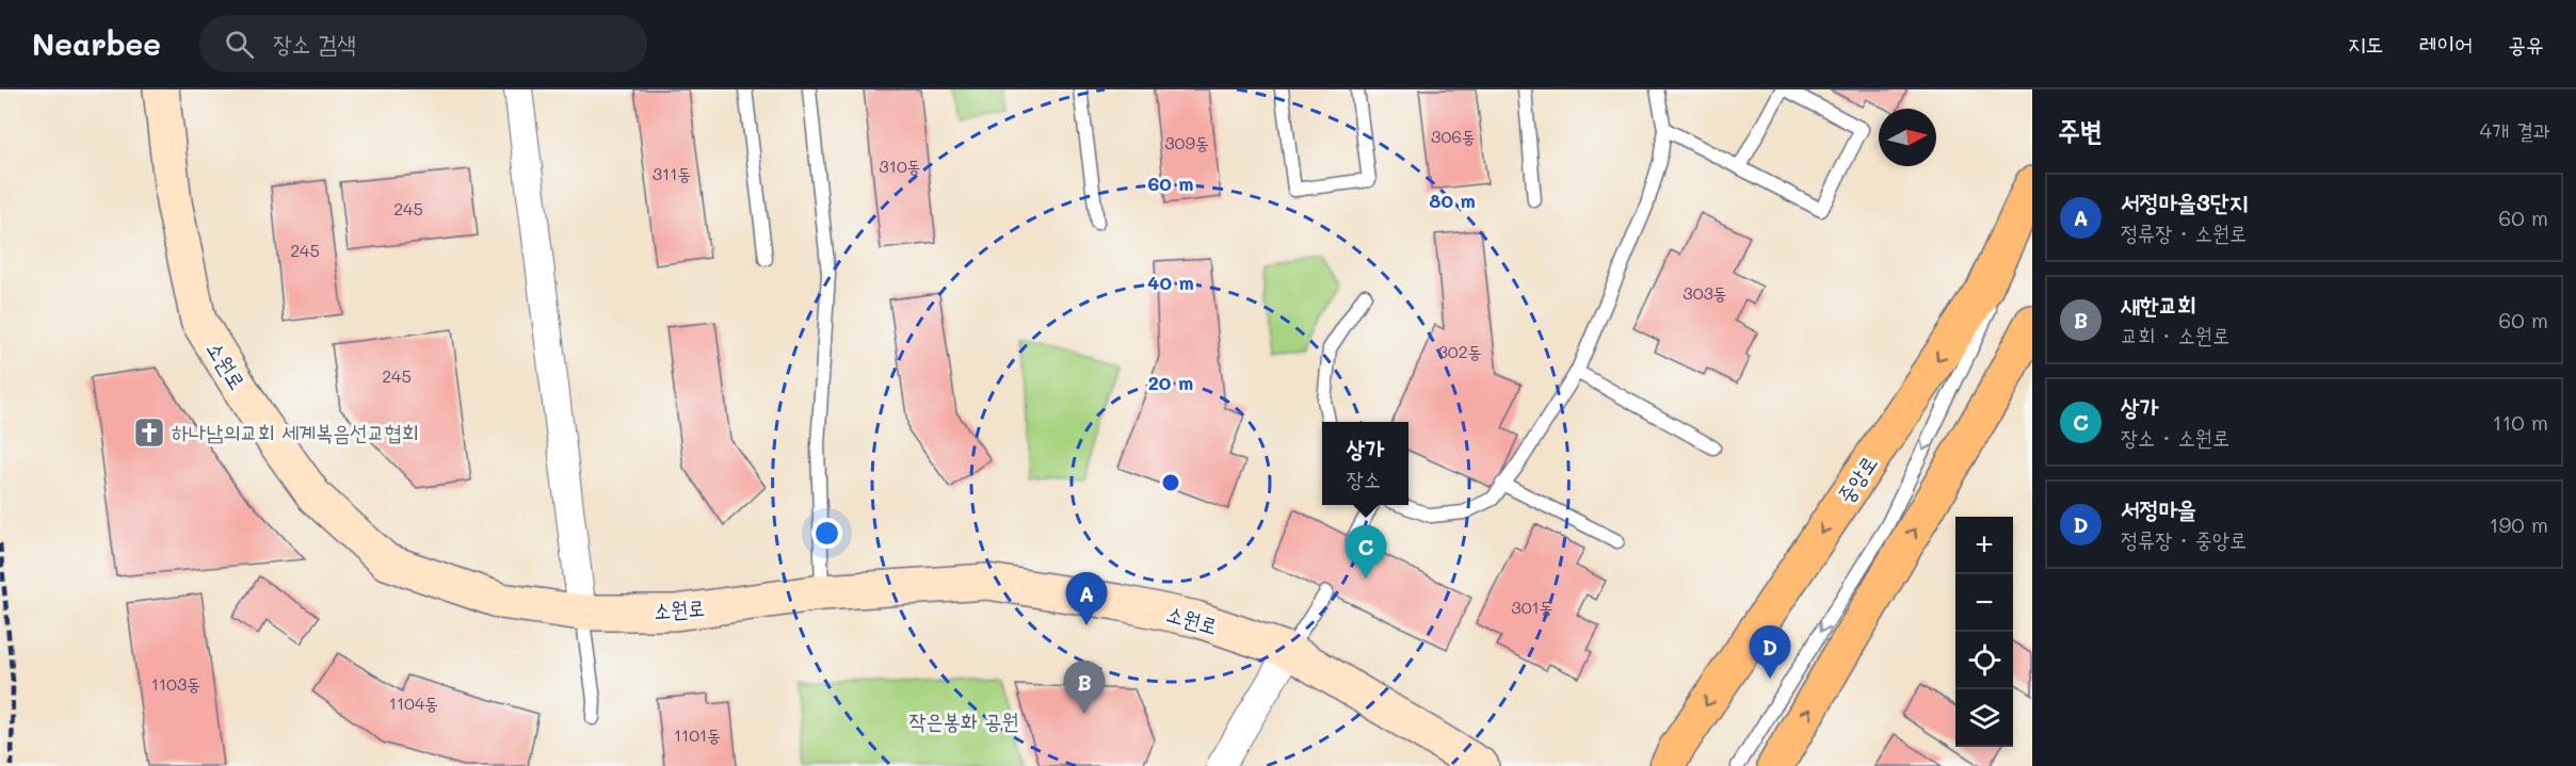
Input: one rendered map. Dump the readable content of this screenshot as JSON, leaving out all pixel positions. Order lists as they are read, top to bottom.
{
  "streets": {
    "main road": ["소원로", "중앙로"]
  },
  "parks": ["작은봉화 공원"],
  "places": {
    "church": ["하나남의교회 세계복음선교협회"]
  },
  "house_numbers": [
    "306동",
    "309동",
    "310동",
    "311동",
    "245",
    "245",
    "303동",
    "302동",
    "245",
    "301동",
    "1103동",
    "1104동",
    "1101동"
  ],
  "north": "right",
  "page": {
    "header": "Nearbee",
    "search": "장소 검색",
    "nav": ["지도", "레이어", "공유"],
    "heading": ["주변", "4개 결과"],
    "list": [
      {
        "mark": "A",
        "name": "서정마을3단지",
        "note": "정류장 · 소원로",
        "value": "60 m"
      },
      {
        "mark": "B",
        "name": "새한교회",
        "note": "교회 · 소원로",
        "value": "60 m"
      },
      {
        "mark": "C",
        "name": "상가",
        "note": "장소 · 소원로",
        "value": "110 m"
      },
      {
        "mark": "D",
        "name": "서정마을",
        "note": "정류장 · 중앙로",
        "value": "190 m"
      }
    ],
    "popup": ["상가", "장소"],
    "map_buttons": ["+", "−"],
    "pins": [
      "C",
      "A",
      "D",
      "B"
    ]
  },
  "rings": [
    "60 m",
    "80 m",
    "40 m",
    "20 m"
  ]
}
